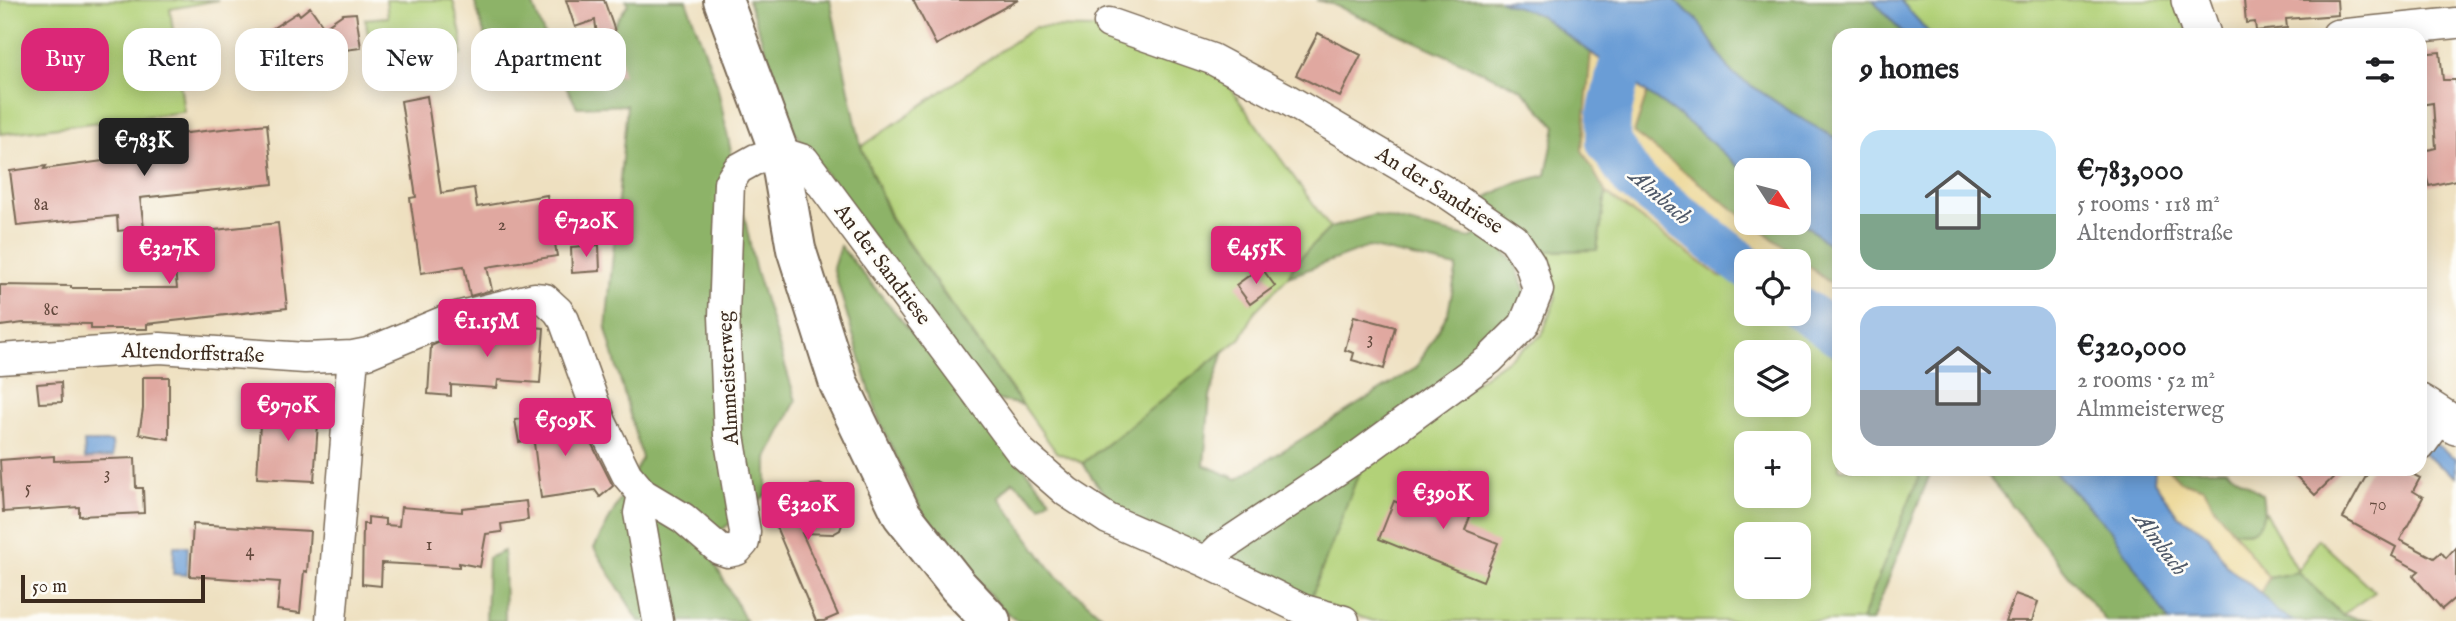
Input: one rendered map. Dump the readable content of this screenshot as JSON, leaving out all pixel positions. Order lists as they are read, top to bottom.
{
  "streets": {
    "street": ["An der Sandriese", "Altendorffstraße", "Almmeisterweg"]
  },
  "crossings": [
    ["An der Sandriese", "Almmeisterweg"],
    ["Altendorffstraße", "Almmeisterweg"]
  ],
  "water": ["Almbach"],
  "house_numbers": [
    "8a",
    "2",
    "8c",
    "3",
    "3",
    "5",
    "70",
    "1",
    "4"
  ],
  "scale_bar": "50 m",
  "north": "bottom right",
  "page": {
    "chip": [
      "Buy",
      "Rent",
      "Filters",
      "New",
      "Apartment"
    ],
    "heading": "9 homes",
    "list": [
      {
        "name": "€783,000",
        "note": "5 rooms · 118 m² · Altendorffstraße"
      },
      {
        "name": "€320,000",
        "note": "2 rooms · 52 m² · Almmeisterweg"
      }
    ],
    "price": [
      "€783K",
      "€720K",
      "€327K",
      "€455K",
      "€1.15M",
      "€970K",
      "€509K",
      "€390K",
      "€320K"
    ],
    "map_buttons": ["+", "−"],
    "scale": "50 m"
  }
}
